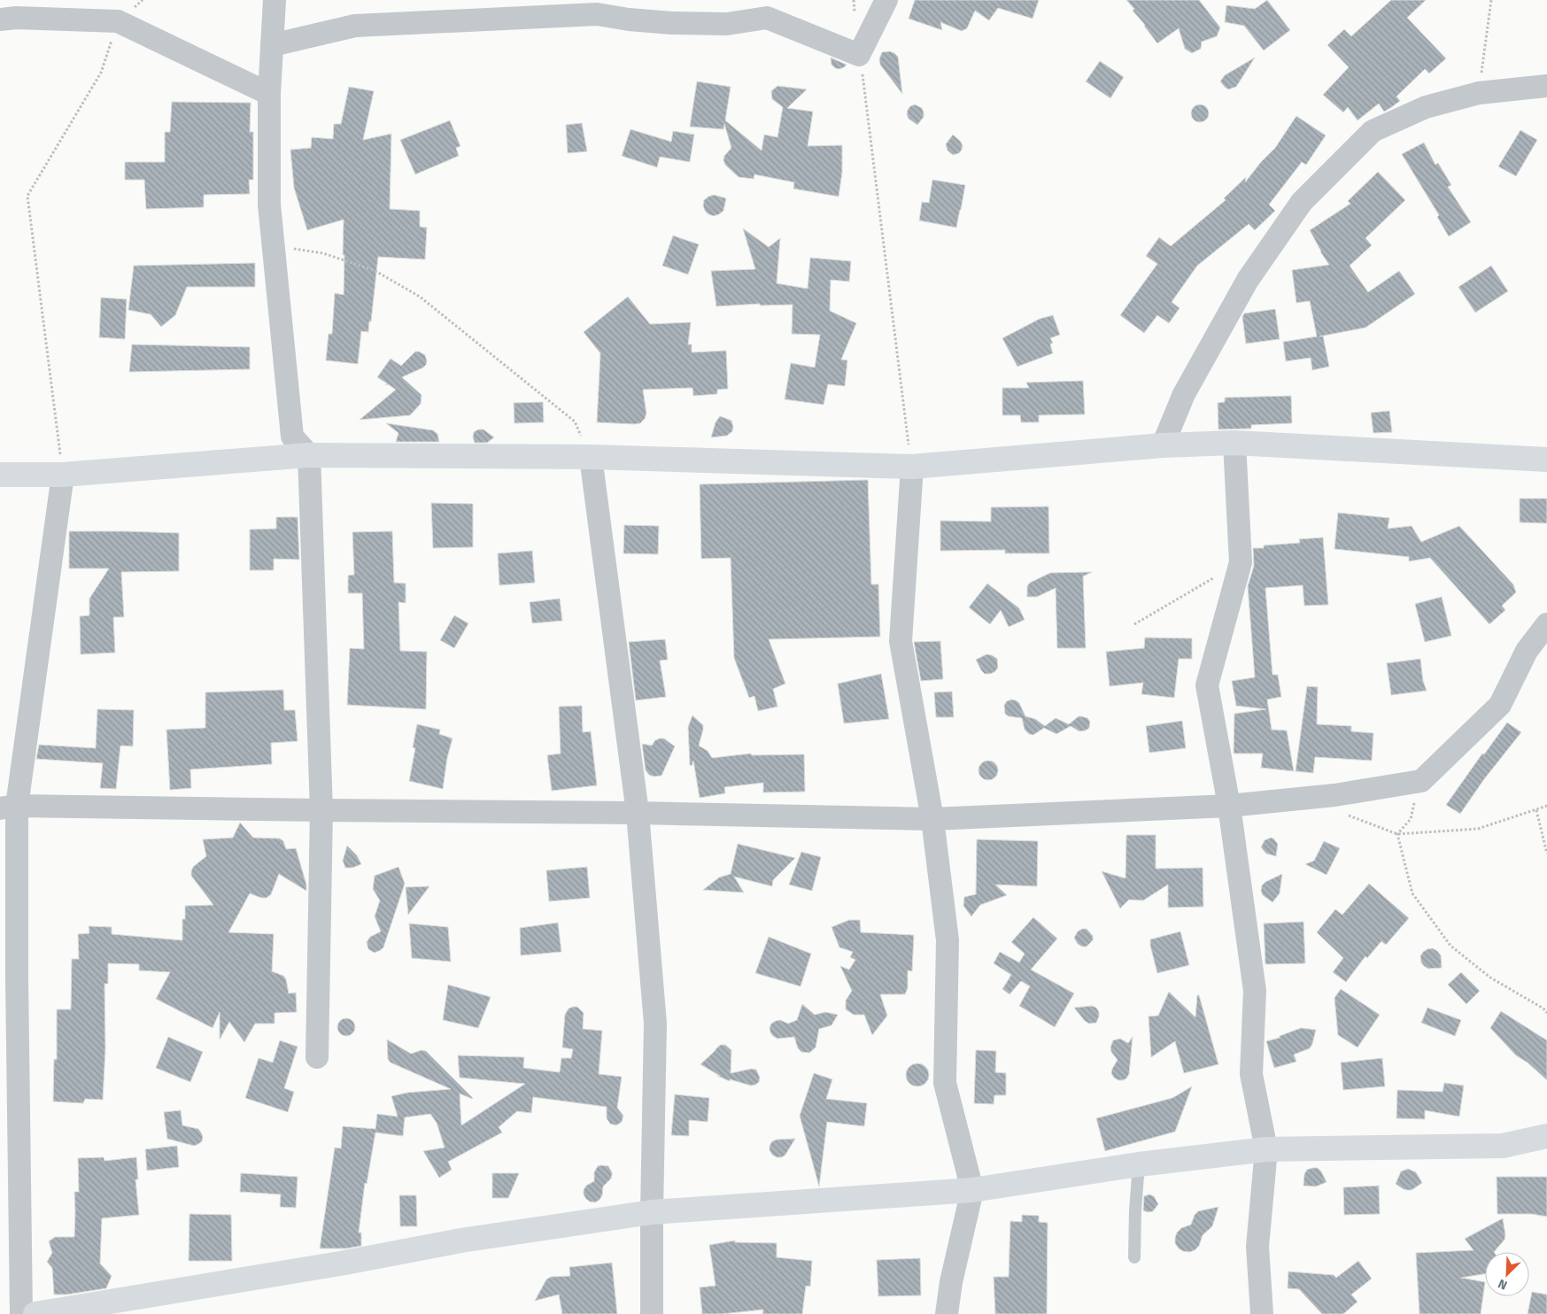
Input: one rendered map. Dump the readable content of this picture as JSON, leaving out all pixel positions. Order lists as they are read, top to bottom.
{
  "north": "bottom left"
}
